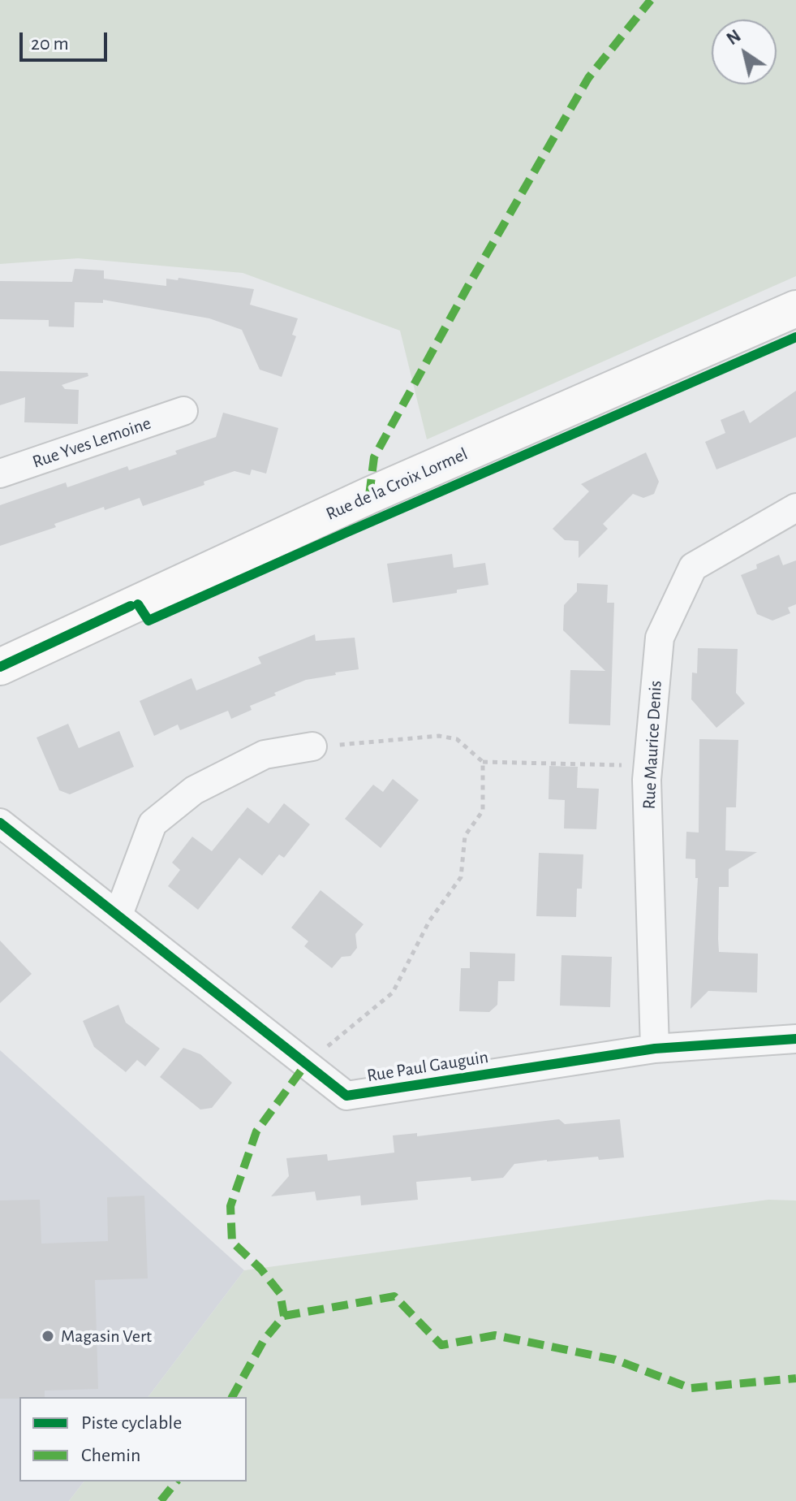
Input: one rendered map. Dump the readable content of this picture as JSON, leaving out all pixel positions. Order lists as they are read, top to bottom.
{
  "streets": {
    "street": [
      "Rue Yves Lemoine",
      "Rue de la Croix Lormel",
      "Rue Maurice Denis",
      "Rue Paul Gauguin"
    ]
  },
  "crossings": [
    ["Rue Maurice Denis", "Rue Paul Gauguin"]
  ],
  "places": ["Magasin Vert"],
  "legend": ["Piste cyclable", "Chemin"],
  "scale_bar": "20 m",
  "north": "top left"
}
